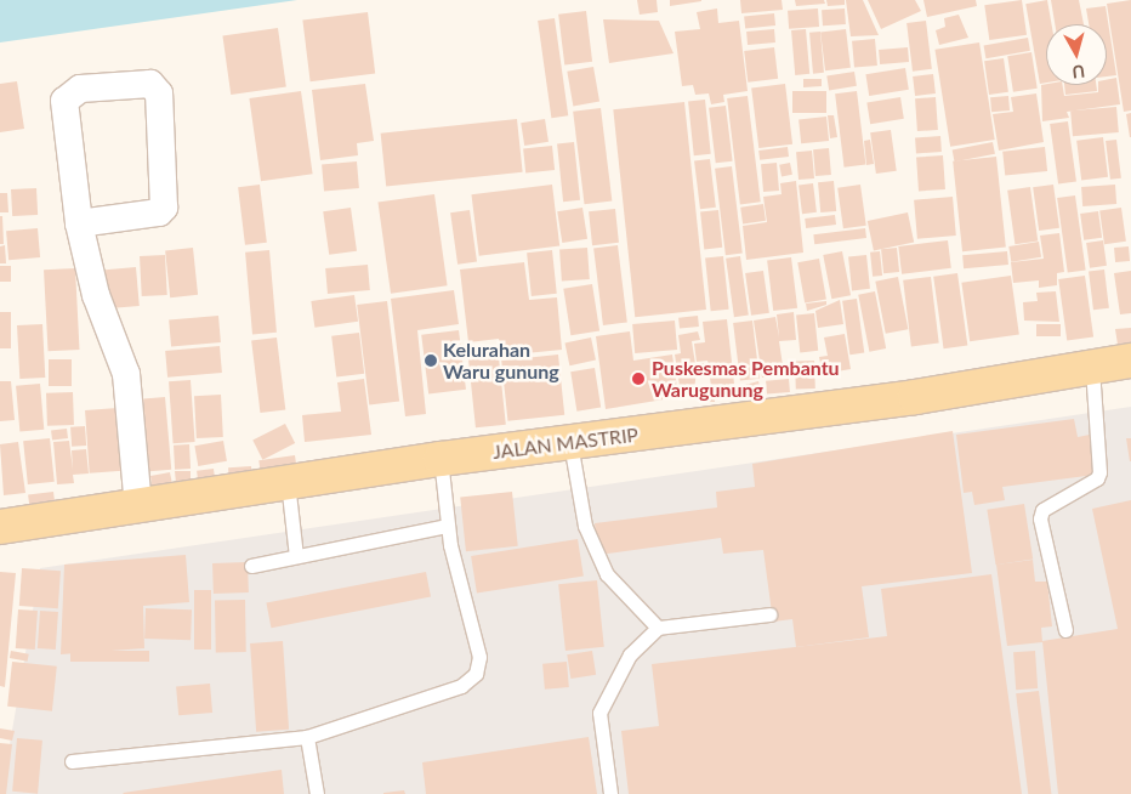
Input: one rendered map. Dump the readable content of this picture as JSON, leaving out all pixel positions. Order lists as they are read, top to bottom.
{
  "streets": {
    "main road": ["JALAN MASTRIP"]
  },
  "places": ["Kelurahan Waru gunung", "Puskesmas Pembantu Warugunung"],
  "north": "bottom"
}
